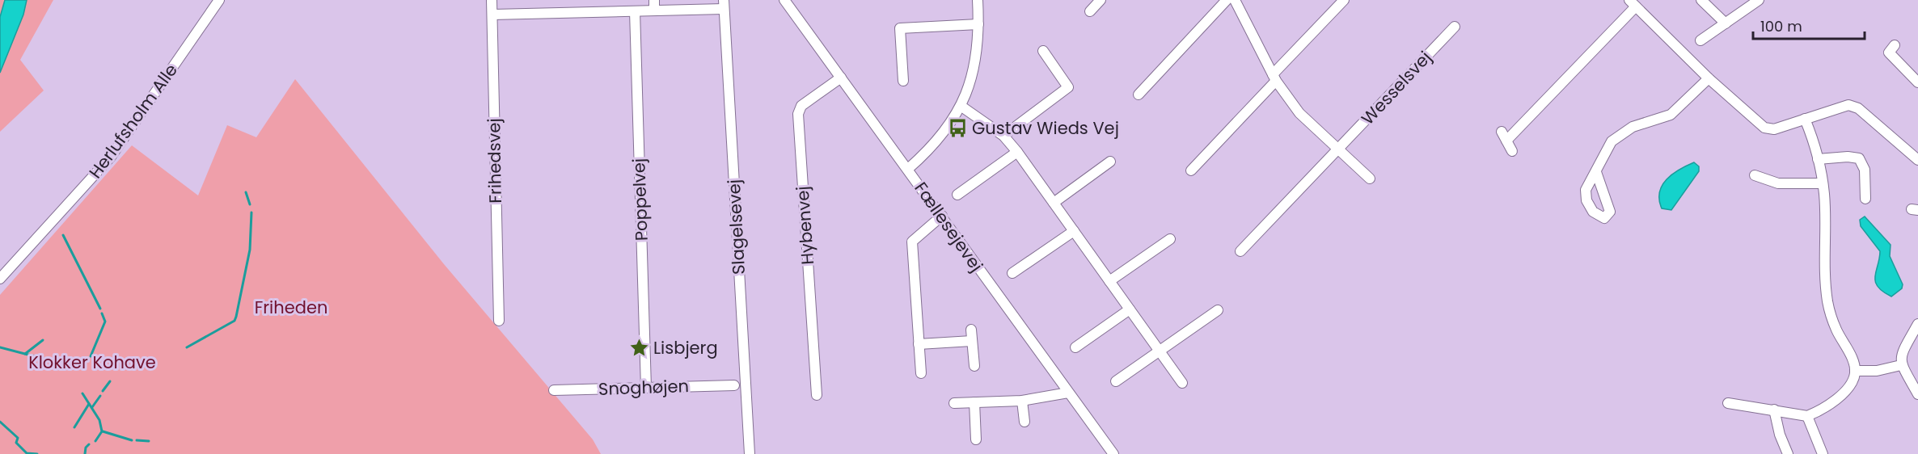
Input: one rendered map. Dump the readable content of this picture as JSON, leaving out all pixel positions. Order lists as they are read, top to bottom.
{
  "streets": {
    "street": [
      "Wesselsvej",
      "Herlufsholm Alle",
      "Frihedsvej",
      "Poppelvej",
      "Hybenvej",
      "Slagelsevej",
      "Fællesejevej",
      "Snoghøjen"
    ]
  },
  "crossings": [
    ["Poppelvej", "Snoghøjen"],
    ["Hybenvej", "Fællesejevej"]
  ],
  "parks": ["Friheden", "Klokker Kohave"],
  "places": {
    "bus stop": ["Gustav Wieds Vej"],
    "place": ["Lisbjerg"]
  },
  "scale_bar": "100 m"
}
